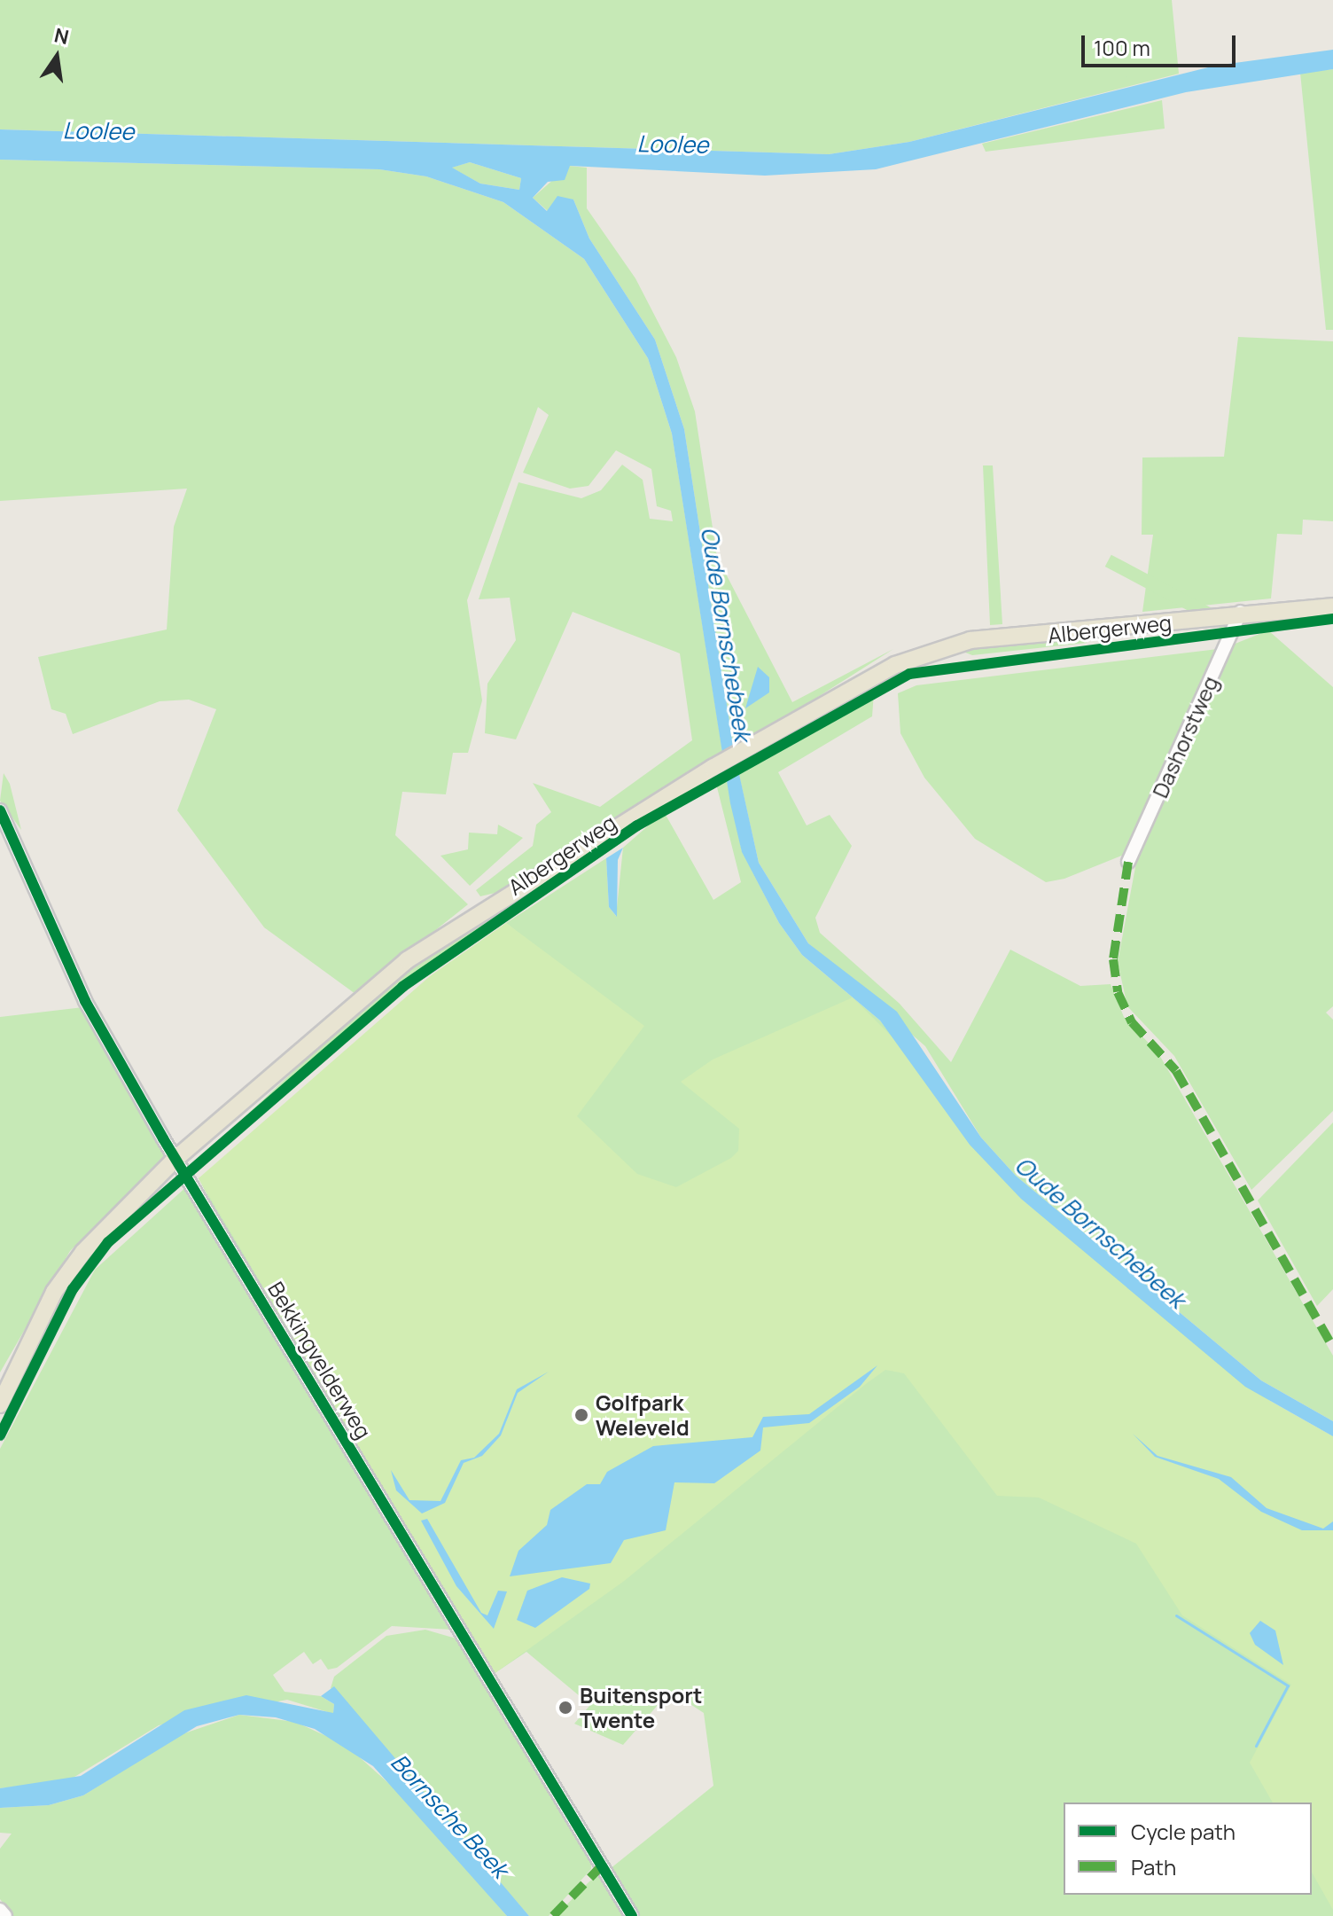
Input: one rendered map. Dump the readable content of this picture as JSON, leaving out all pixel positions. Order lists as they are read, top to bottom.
{
  "streets": {
    "main road": ["Albergerweg"],
    "street": ["Dashorstweg", "Bekkingvelderweg"]
  },
  "crossings": [
    ["Albergerweg", "Dashorstweg"],
    ["Albergerweg", "Bekkingvelderweg"]
  ],
  "water": ["Loolee", "Oude Bornschebeek", "Bornsche Beek"],
  "places": ["Golfpark Weleveld", "Buitensport Twente"],
  "legend": ["Cycle path", "Path"],
  "scale_bar": "100 m",
  "north": "top"
}
